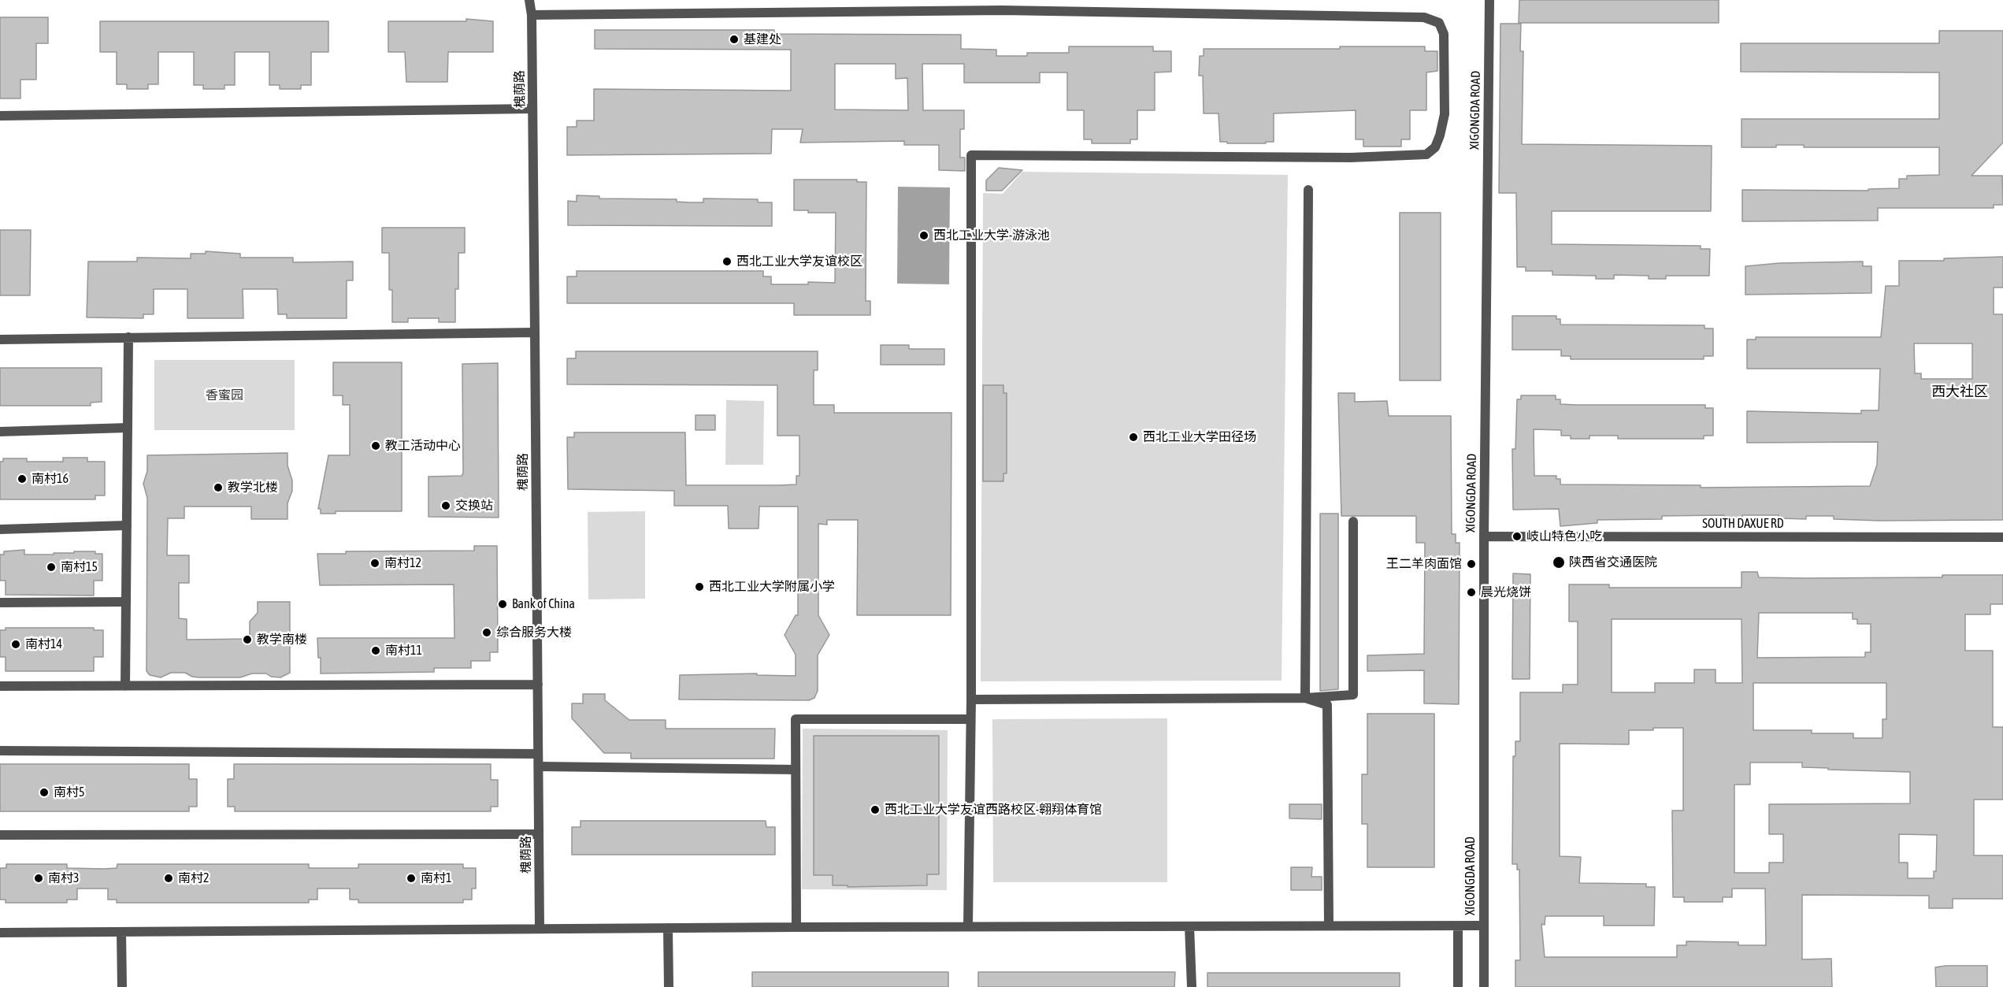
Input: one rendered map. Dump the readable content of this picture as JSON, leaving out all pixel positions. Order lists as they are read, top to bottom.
{
  "streets": {
    "street": ["槐荫路", "XIGONGDA ROAD", "SOUTH DAXUE RD"]
  },
  "crossings": [
    ["XIGONGDA ROAD", "SOUTH DAXUE RD"]
  ],
  "districts": ["西大社区"],
  "parks": ["香蜜园"],
  "places": [
    "基建处",
    "西北工业大学-游泳池",
    "西北工业大学友谊校区",
    "西北工业大学田径场",
    "教工活动中心",
    "南村16",
    "教学北楼",
    "交换站",
    "岐山特色小吃",
    "陕西省交通医院",
    "南村12",
    "王二羊肉面馆",
    "南村15",
    "西北工业大学附属小学",
    "晨光烧饼",
    "Bank of China",
    "综合服务大楼",
    "教学南楼",
    "南村14",
    "南村11",
    "南村5",
    "西北工业大学友谊西路校区-翱翔体育馆",
    "南村3",
    "南村2",
    "南村1"
  ]
}
